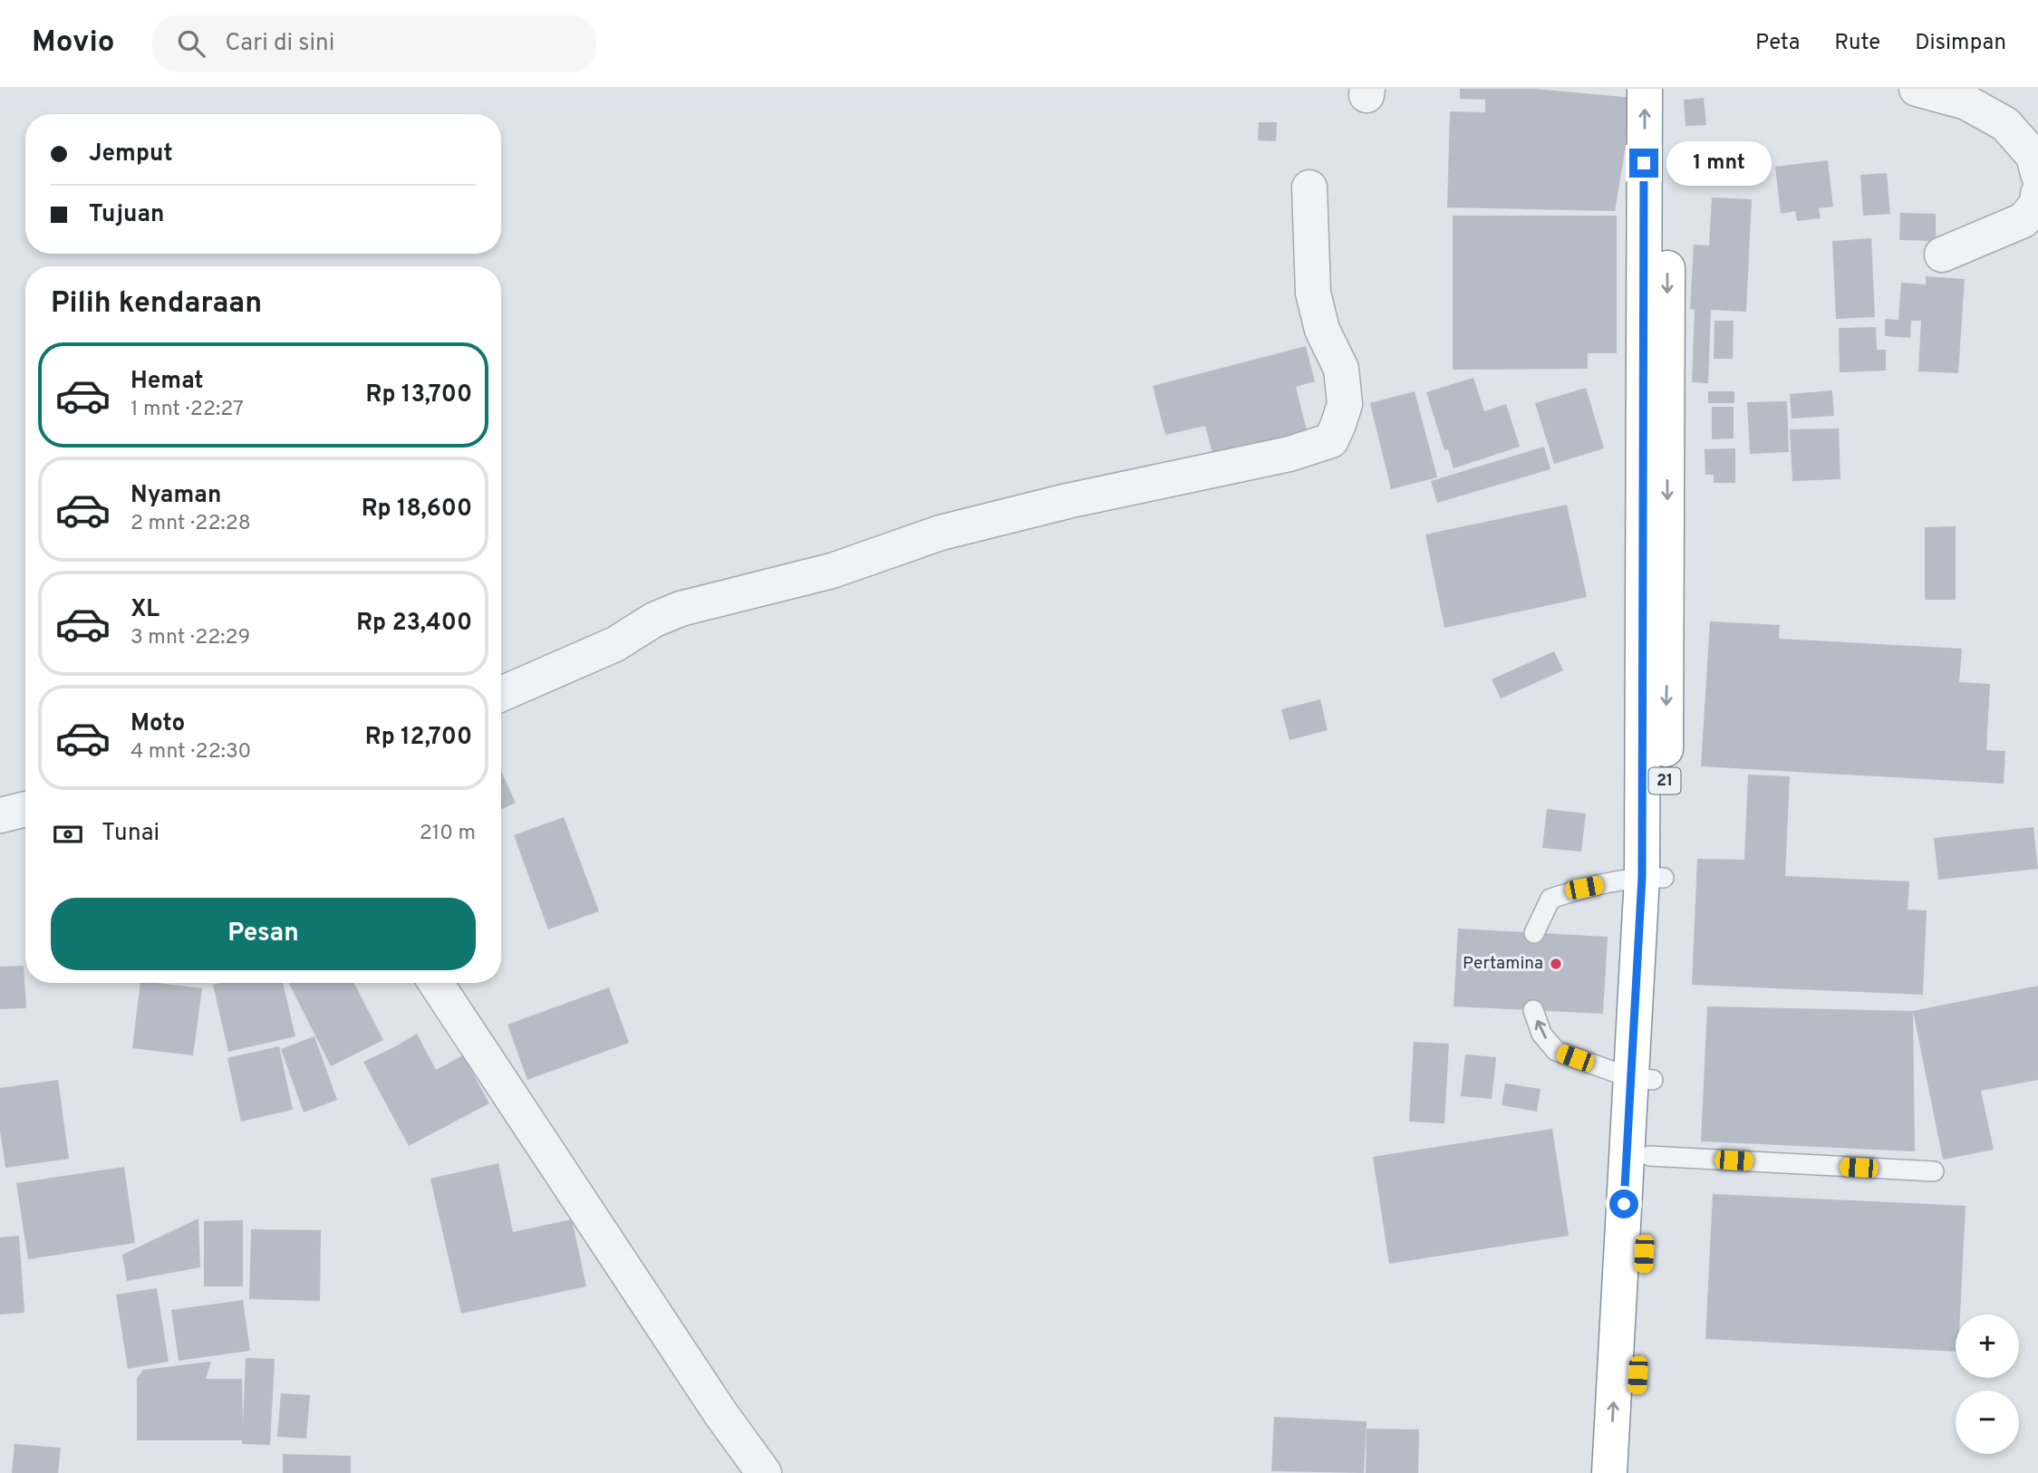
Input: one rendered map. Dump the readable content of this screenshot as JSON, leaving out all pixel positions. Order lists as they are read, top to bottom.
{
  "streets": {
    "highway": ["21"]
  },
  "places": ["Pertamina"],
  "page": {
    "header": "Movio",
    "search": "Cari di sini",
    "nav": ["Peta", "Rute", "Disimpan"],
    "banner": ["Jemput", "Tujuan"],
    "bubble": "1 mnt",
    "heading": "Pilih kendaraan",
    "list": [
      {
        "name": "Hemat",
        "note": "1 mnt · 22:27",
        "value": "Rp 13,700"
      },
      {
        "name": "Nyaman",
        "note": "2 mnt · 22:28",
        "value": "Rp 18,600"
      },
      {
        "name": "XL",
        "note": "3 mnt · 22:29",
        "value": "Rp 23,400"
      },
      {
        "name": "Moto",
        "note": "4 mnt · 22:30",
        "value": "Rp 12,700"
      }
    ],
    "pay": ["Tunai", "210 m"],
    "buttons": "Pesan",
    "map_buttons": ["+", "−"]
  }
}
